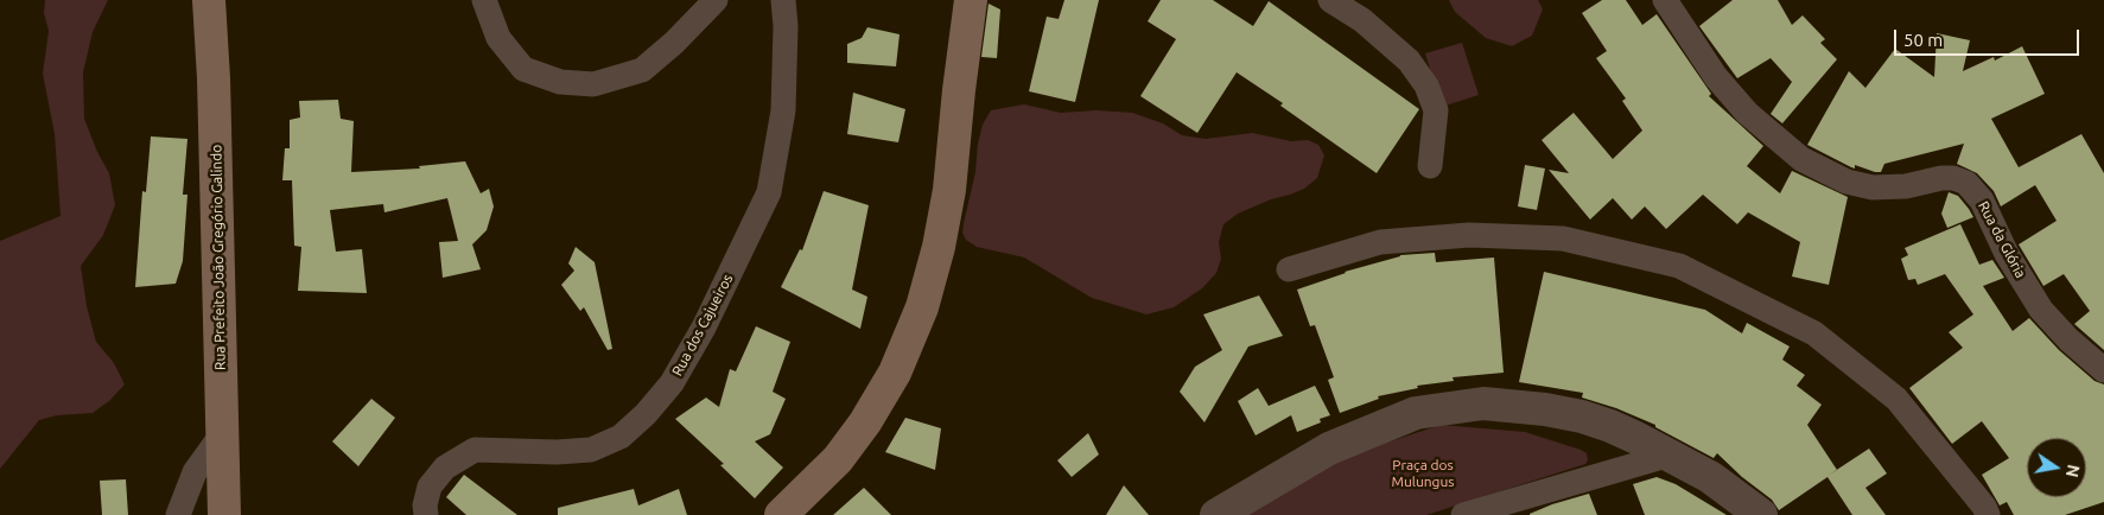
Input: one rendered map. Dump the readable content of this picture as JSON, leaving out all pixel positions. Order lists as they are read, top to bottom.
{
  "streets": {
    "main road": ["Rua Prefeito João Gregório Galindo"],
    "street": ["Rua da Glória", "Rua dos Cajueiros"]
  },
  "parks": ["Praça dos Mulungus"],
  "scale_bar": "50 m",
  "north": "right"
}
